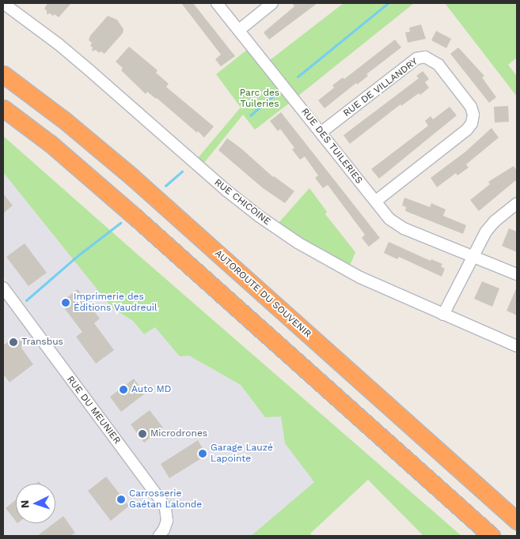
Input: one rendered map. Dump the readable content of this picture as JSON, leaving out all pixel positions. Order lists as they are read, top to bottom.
{
  "streets": {
    "highway": ["AUTOROUTE DU SOUVENIR"],
    "street": [
      "RUE DE VILLANDRY",
      "RUE DES TUILERIES",
      "RUE CHICOINE",
      "RUE DU MEUNIER"
    ]
  },
  "crossings": [
    ["RUE DE VILLANDRY", "RUE DES TUILERIES"]
  ],
  "parks": ["Parc des Tuileries"],
  "places": [
    "Imprimerie des Éditions Vaudreuil",
    "Transbus",
    "Auto MD",
    "Microdrones",
    "Garage Lauzé Lapointe",
    "Carrosserie Gaétan Lalonde"
  ],
  "north": "left"
}
